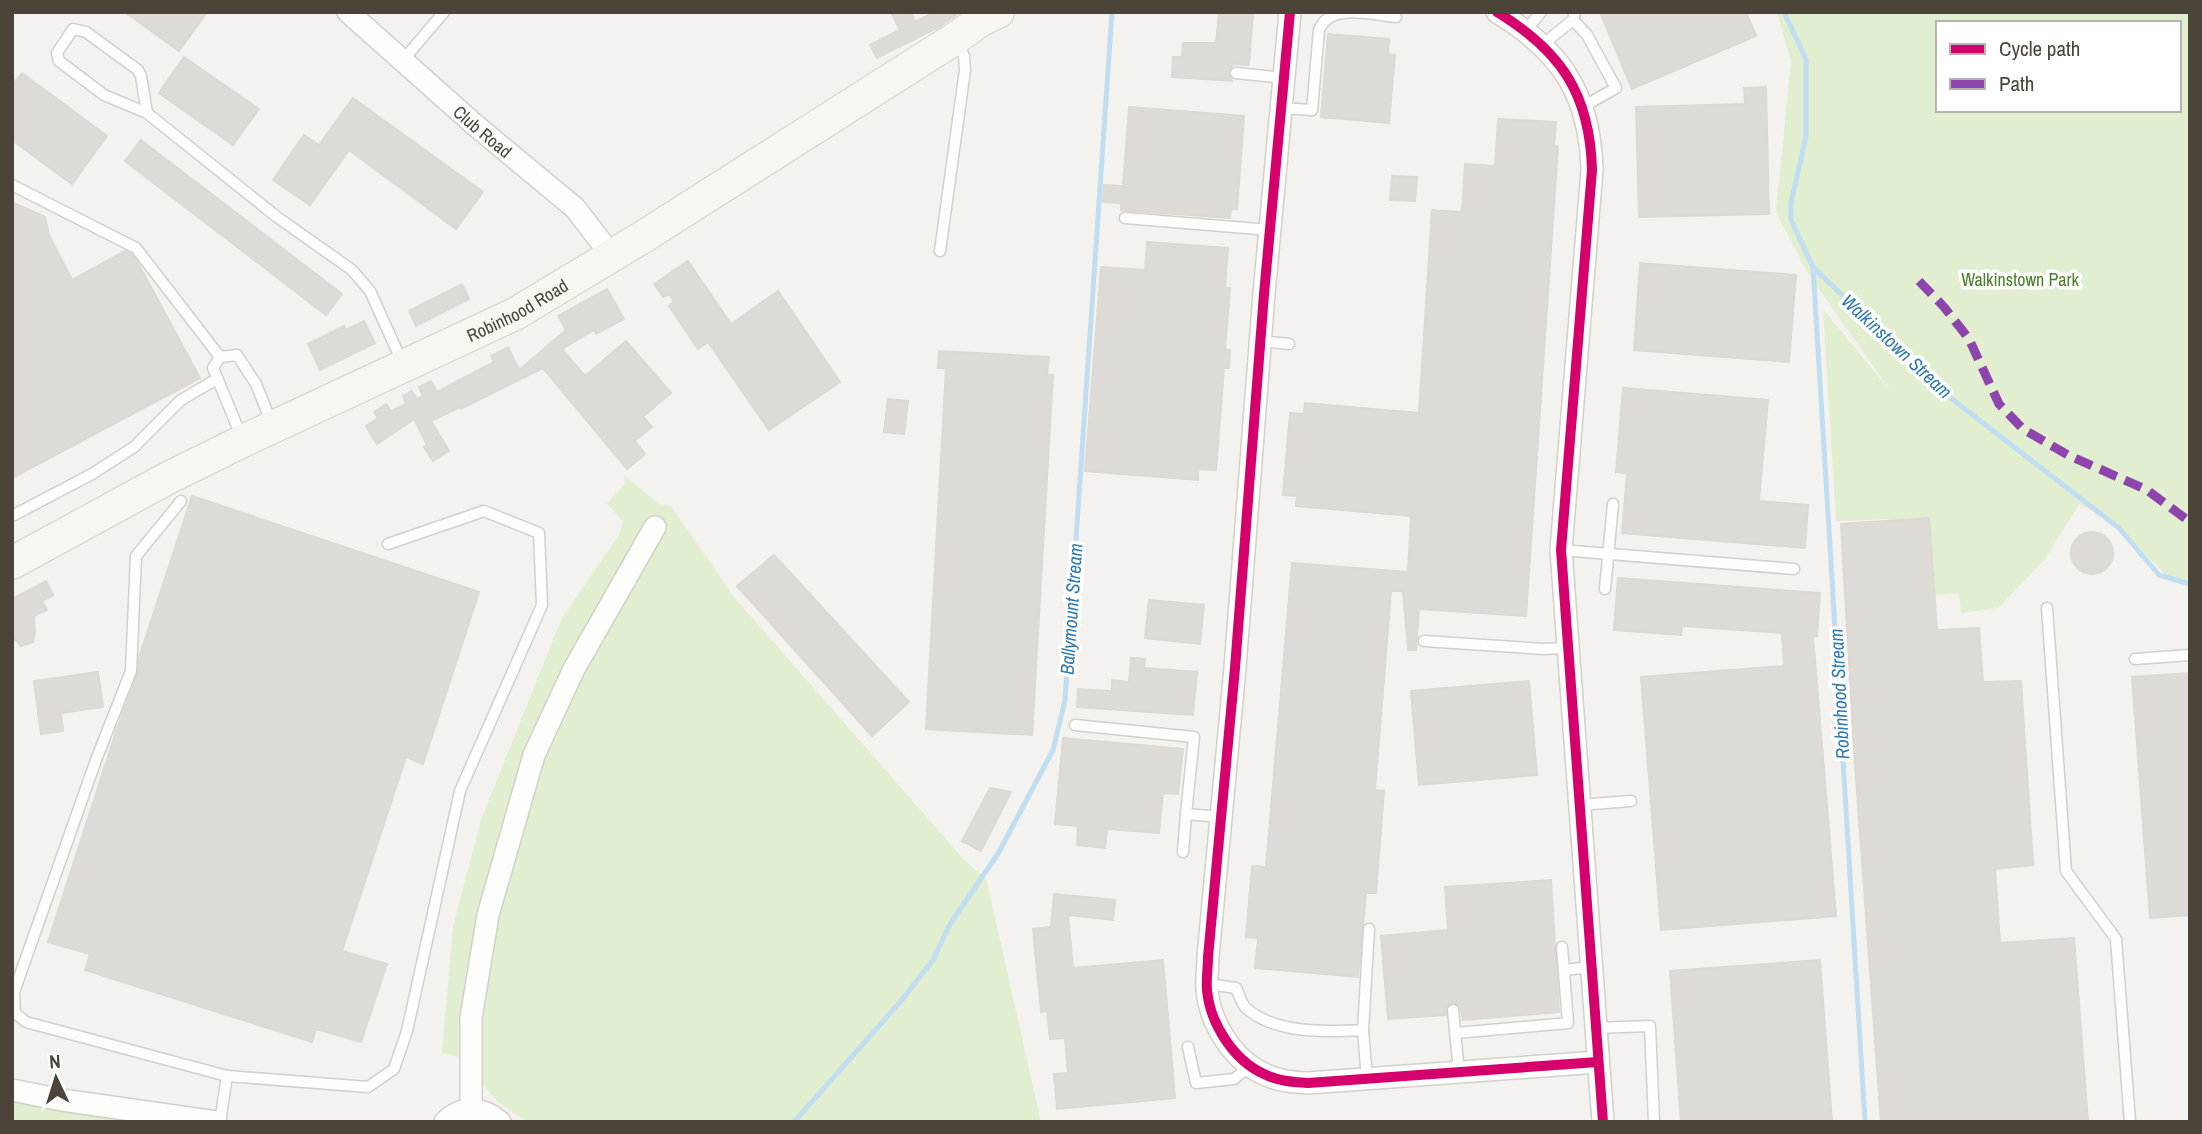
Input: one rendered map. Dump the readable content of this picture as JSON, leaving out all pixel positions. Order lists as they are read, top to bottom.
{
  "streets": {
    "street": ["Club Road", "Robinhood Road"]
  },
  "crossings": [
    ["Club Road", "Robinhood Road"]
  ],
  "water": ["Walkinstown Stream", "Ballymount Stream", "Robinhood Stream"],
  "parks": ["Walkinstown Park"],
  "legend": ["Cycle path", "Path"],
  "north": "top"
}
